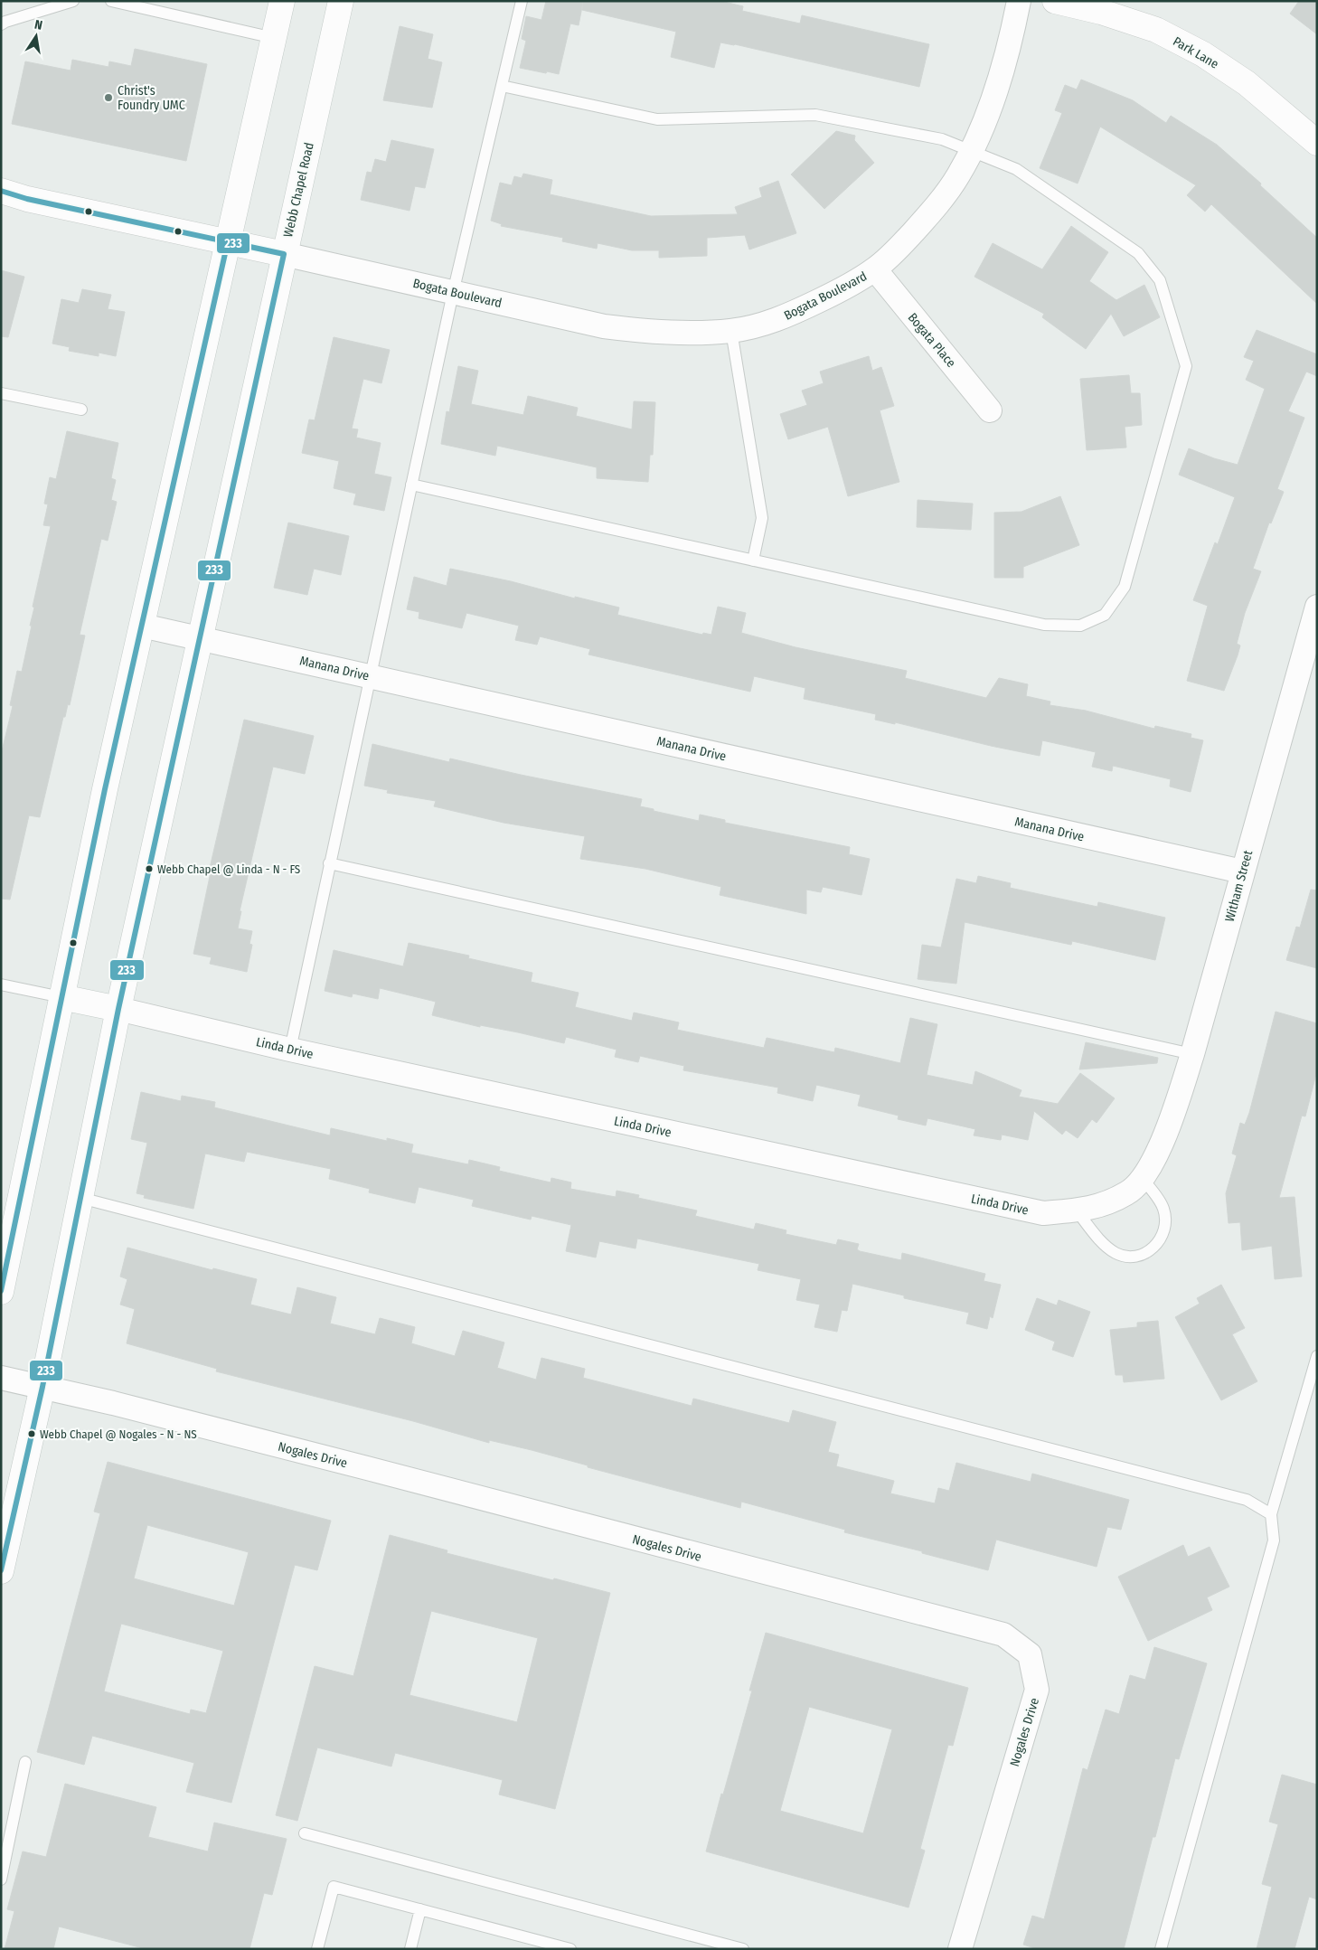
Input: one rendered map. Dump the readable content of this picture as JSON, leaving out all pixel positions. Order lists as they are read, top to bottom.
{
  "streets": {
    "main road": ["Park Lane", "Webb Chapel Road"],
    "street": [
      "Bogata Boulevard",
      "Bogata Place",
      "Manana Drive",
      "Witham Street",
      "Linda Drive",
      "Nogales Drive"
    ]
  },
  "crossings": [
    ["Webb Chapel Road", "Bogata Boulevard"],
    ["Webb Chapel Road", "Manana Drive"],
    ["Webb Chapel Road", "Linda Drive"],
    ["Webb Chapel Road", "Nogales Drive"],
    ["Bogata Boulevard", "Bogata Place"],
    ["Manana Drive", "Witham Street"],
    ["Witham Street", "Linda Drive"]
  ],
  "places": ["Christ's Foundry UMC", "Webb Chapel @ Linda - N - FS", "Webb Chapel @ Nogales - N - NS"],
  "lines": ["transit line 233"],
  "north": "top"
}
